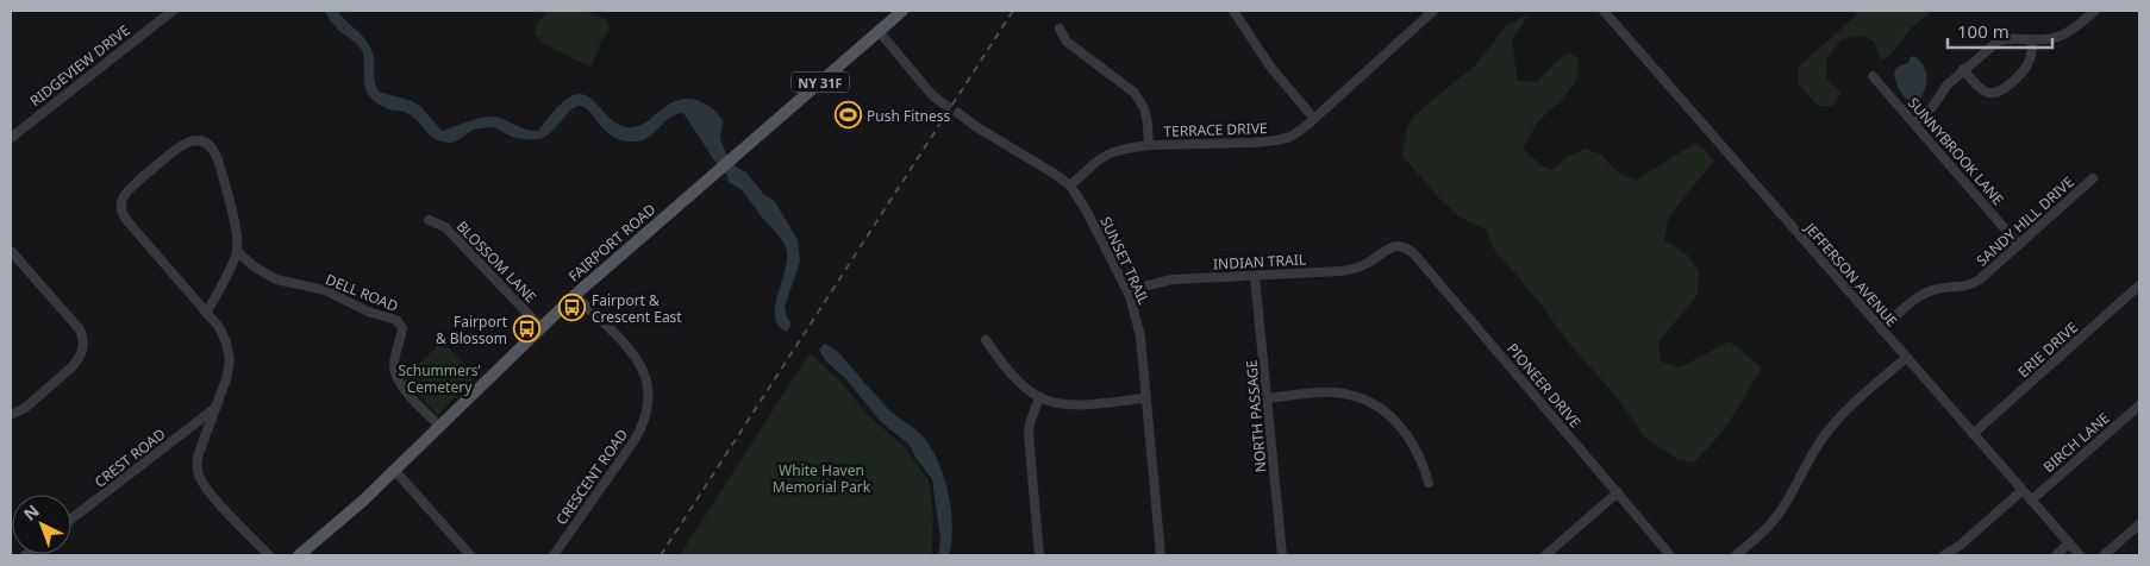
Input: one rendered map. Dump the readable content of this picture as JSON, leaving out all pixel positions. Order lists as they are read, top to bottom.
{
  "streets": {
    "main road": ["NY 31F", "FAIRPORT ROAD"],
    "street": [
      "RIDGEVIEW DRIVE",
      "TERRACE DRIVE",
      "SUNNYBROOK LANE",
      "SANDY HILL DRIVE",
      "SUNSET TRAIL",
      "BLOSSOM LANE",
      "INDIAN TRAIL",
      "JEFFERSON AVENUE",
      "DELL ROAD",
      "ERIE DRIVE",
      "PIONEER DRIVE",
      "NORTH PASSAGE",
      "BIRCH LANE",
      "CREST ROAD",
      "CRESCENT ROAD"
    ]
  },
  "crossings": [
    ["TERRACE DRIVE", "SUNSET TRAIL"],
    ["SUNNYBROOK LANE", "SANDY HILL DRIVE"],
    ["SANDY HILL DRIVE", "JEFFERSON AVENUE"],
    ["FAIRPORT ROAD", "BLOSSOM LANE"],
    ["FAIRPORT ROAD", "DELL ROAD"],
    ["FAIRPORT ROAD", "CRESCENT ROAD"],
    ["SUNSET TRAIL", "INDIAN TRAIL"],
    ["INDIAN TRAIL", "PIONEER DRIVE"],
    ["INDIAN TRAIL", "NORTH PASSAGE"],
    ["JEFFERSON AVENUE", "ERIE DRIVE"],
    ["JEFFERSON AVENUE", "BIRCH LANE"]
  ],
  "parks": ["Schummers’ Cemetery", "White Haven Memorial Park"],
  "places": {
    "sports": ["Push Fitness"],
    "bus stop": ["Fairport & Crescent East", "Fairport & Blossom"]
  },
  "scale_bar": "100 m",
  "north": "top left"
}
